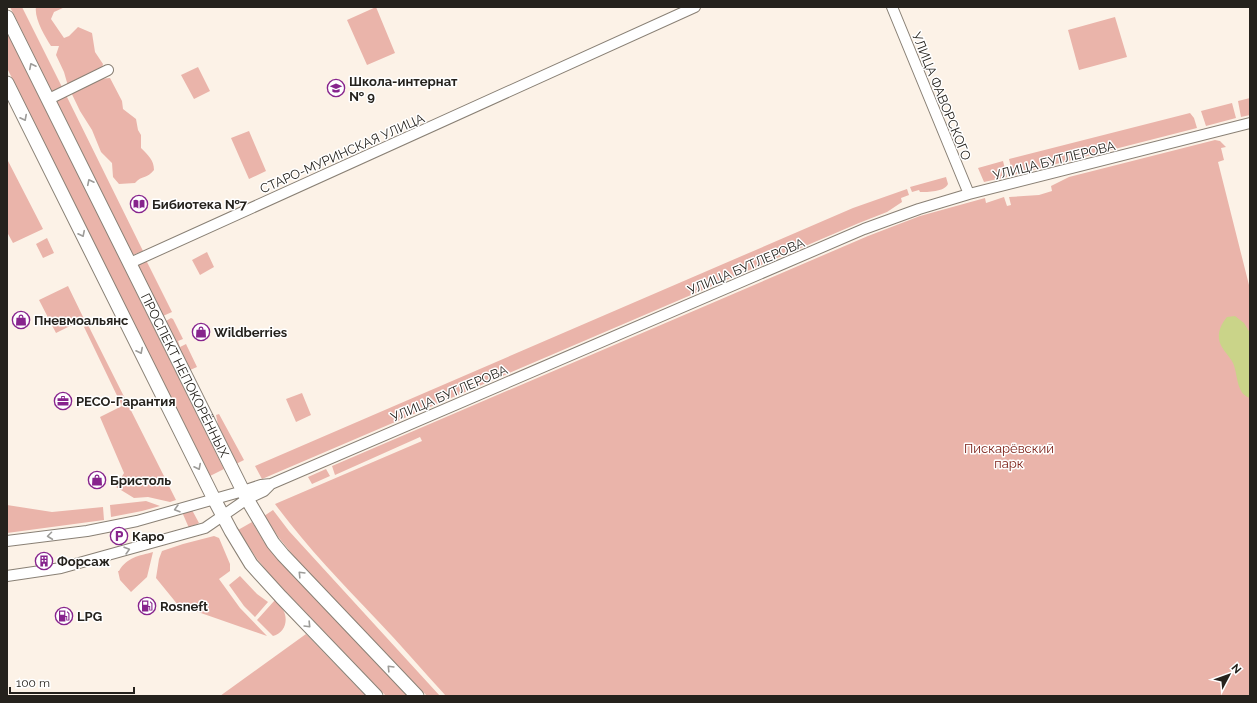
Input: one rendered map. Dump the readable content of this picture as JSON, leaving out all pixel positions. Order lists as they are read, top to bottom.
{
  "streets": {
    "main road": ["ПРОСПЕКТ НЕПОКОРЁННЫХ"],
    "street": ["УЛИЦА ФАВОРСКОГО", "СТАРО-МУРИНСКАЯ УЛИЦА", "УЛИЦА БУТЛЕРОВА"]
  },
  "crossings": [
    ["УЛИЦА ФАВОРСКОГО", "УЛИЦА БУТЛЕРОВА"],
    ["СТАРО-МУРИНСКАЯ УЛИЦА", "ПРОСПЕКТ НЕПОКОРЁННЫХ"],
    ["УЛИЦА БУТЛЕРОВА", "ПРОСПЕКТ НЕПОКОРЁННЫХ"]
  ],
  "parks": ["Пискарёвский парк"],
  "places": {
    "school or university": ["Школа-интернат № 9"],
    "library": ["Бибиотека №7"],
    "shop": ["Пневмоальянс", "Wildberries", "Бристоль"],
    "office": ["РЕСО-Гарантия"],
    "parking": ["Каро"],
    "building": ["Форсаж"],
    "fuel station": ["Rosneft", "LPG"]
  },
  "scale_bar": "100 m",
  "north": "top right"
}
